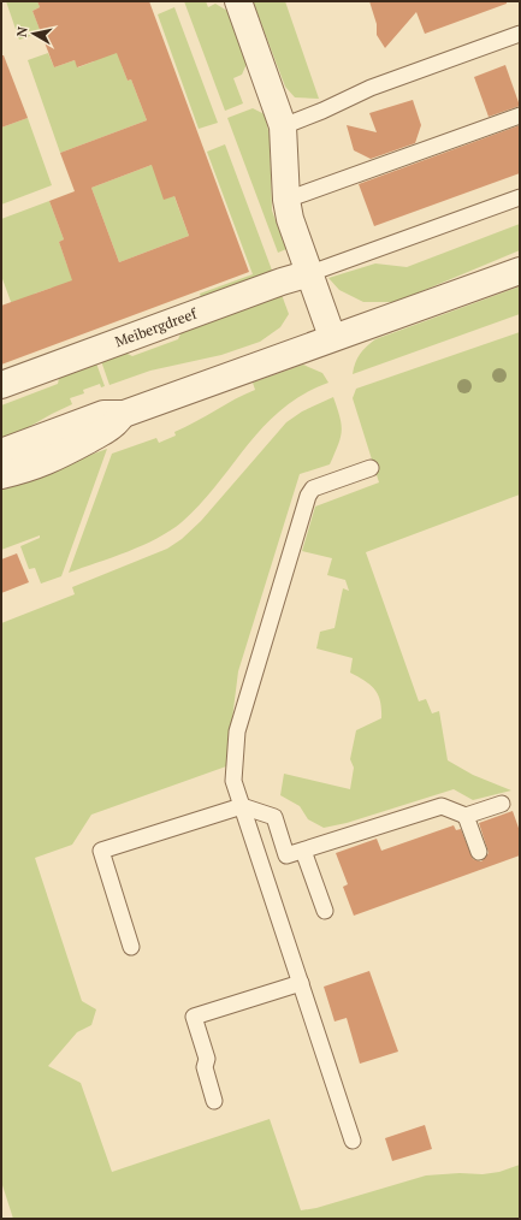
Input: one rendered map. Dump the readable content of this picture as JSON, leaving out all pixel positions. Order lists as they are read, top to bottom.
{
  "streets": {
    "street": ["Meibergdreef"]
  },
  "north": "left"
}
